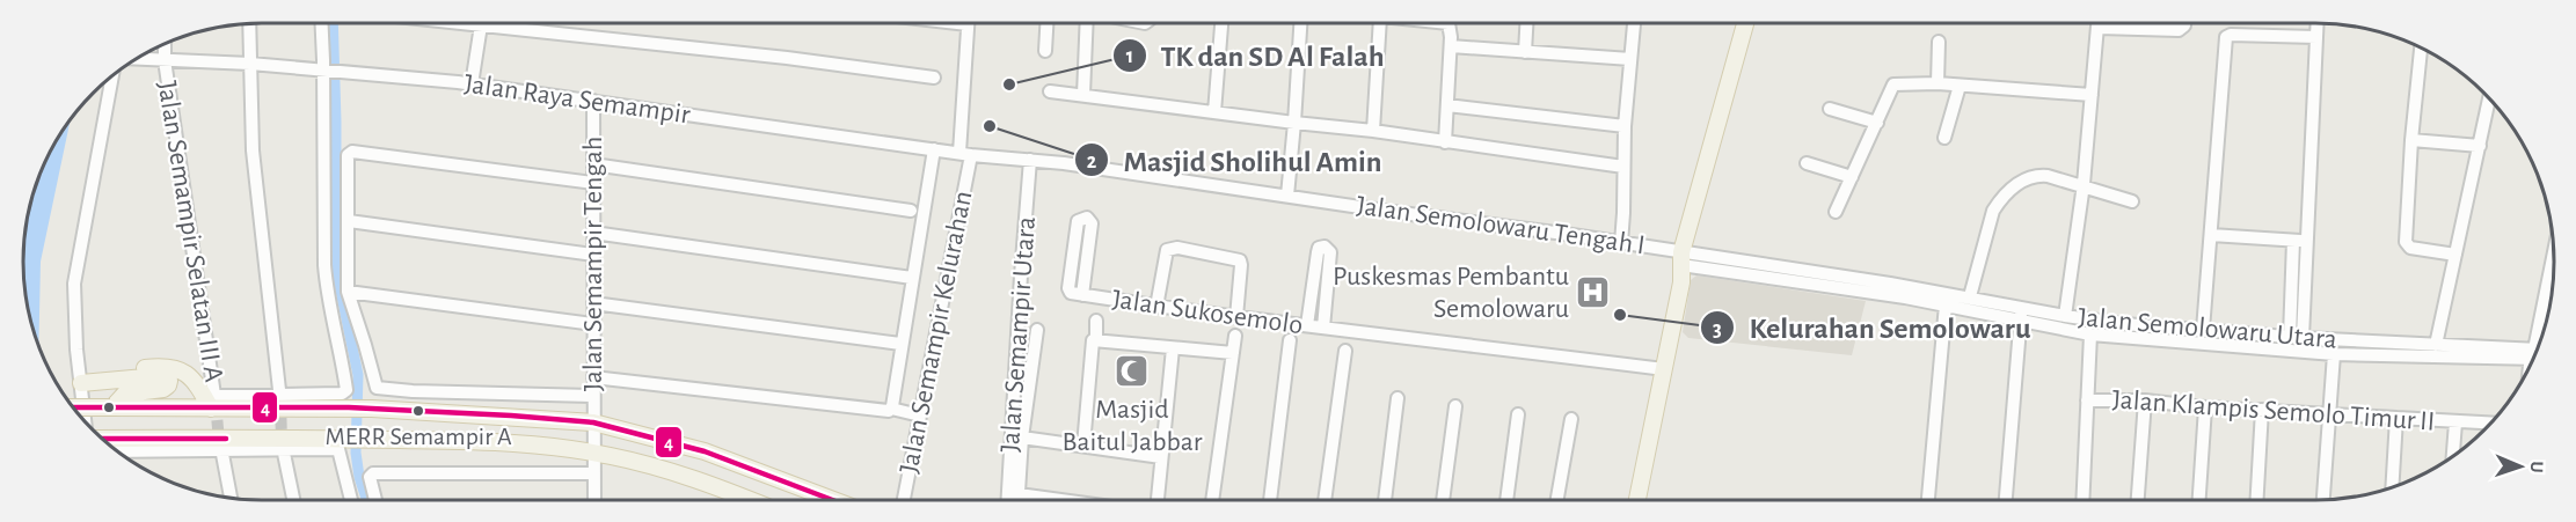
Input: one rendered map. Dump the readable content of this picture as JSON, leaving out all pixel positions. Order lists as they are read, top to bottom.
{
  "streets": {
    "street": [
      "Jalan Raya Semampir",
      "Jalan Semolowaru Tengah I",
      "Jalan Semampir Selatan III A",
      "Jalan Semampir Tengah",
      "Jalan Sukosemolo",
      "Jalan Semolowaru Utara",
      "Jalan Semampir Kelurahan",
      "Jalan Semampir Utara",
      "Jalan Klampis Semolo Timur II"
    ]
  },
  "crossings": [
    ["Jalan Raya Semampir", "Jalan Semolowaru Tengah I"],
    ["Jalan Raya Semampir", "Jalan Semampir Selatan III A"],
    ["Jalan Raya Semampir", "Jalan Semampir Tengah"],
    ["Jalan Raya Semampir", "Jalan Semampir Kelurahan"],
    ["Jalan Raya Semampir", "Jalan Semampir Utara"],
    ["Jalan Semolowaru Tengah I", "Jalan Semolowaru Utara"],
    ["Jalan Semolowaru Tengah I", "Jalan Semampir Utara"]
  ],
  "places": {
    "other": [
      "TK dan SD Al Falah",
      "Masjid Sholihul Amin",
      "Kelurahan Semolowaru",
      "MERR Semampir A"
    ],
    "hospital": ["Puskesmas Pembantu Semolowaru"],
    "mosque": ["Masjid Baitul Jabbar"]
  },
  "lines": ["transit line 4"],
  "north": "right"
}
